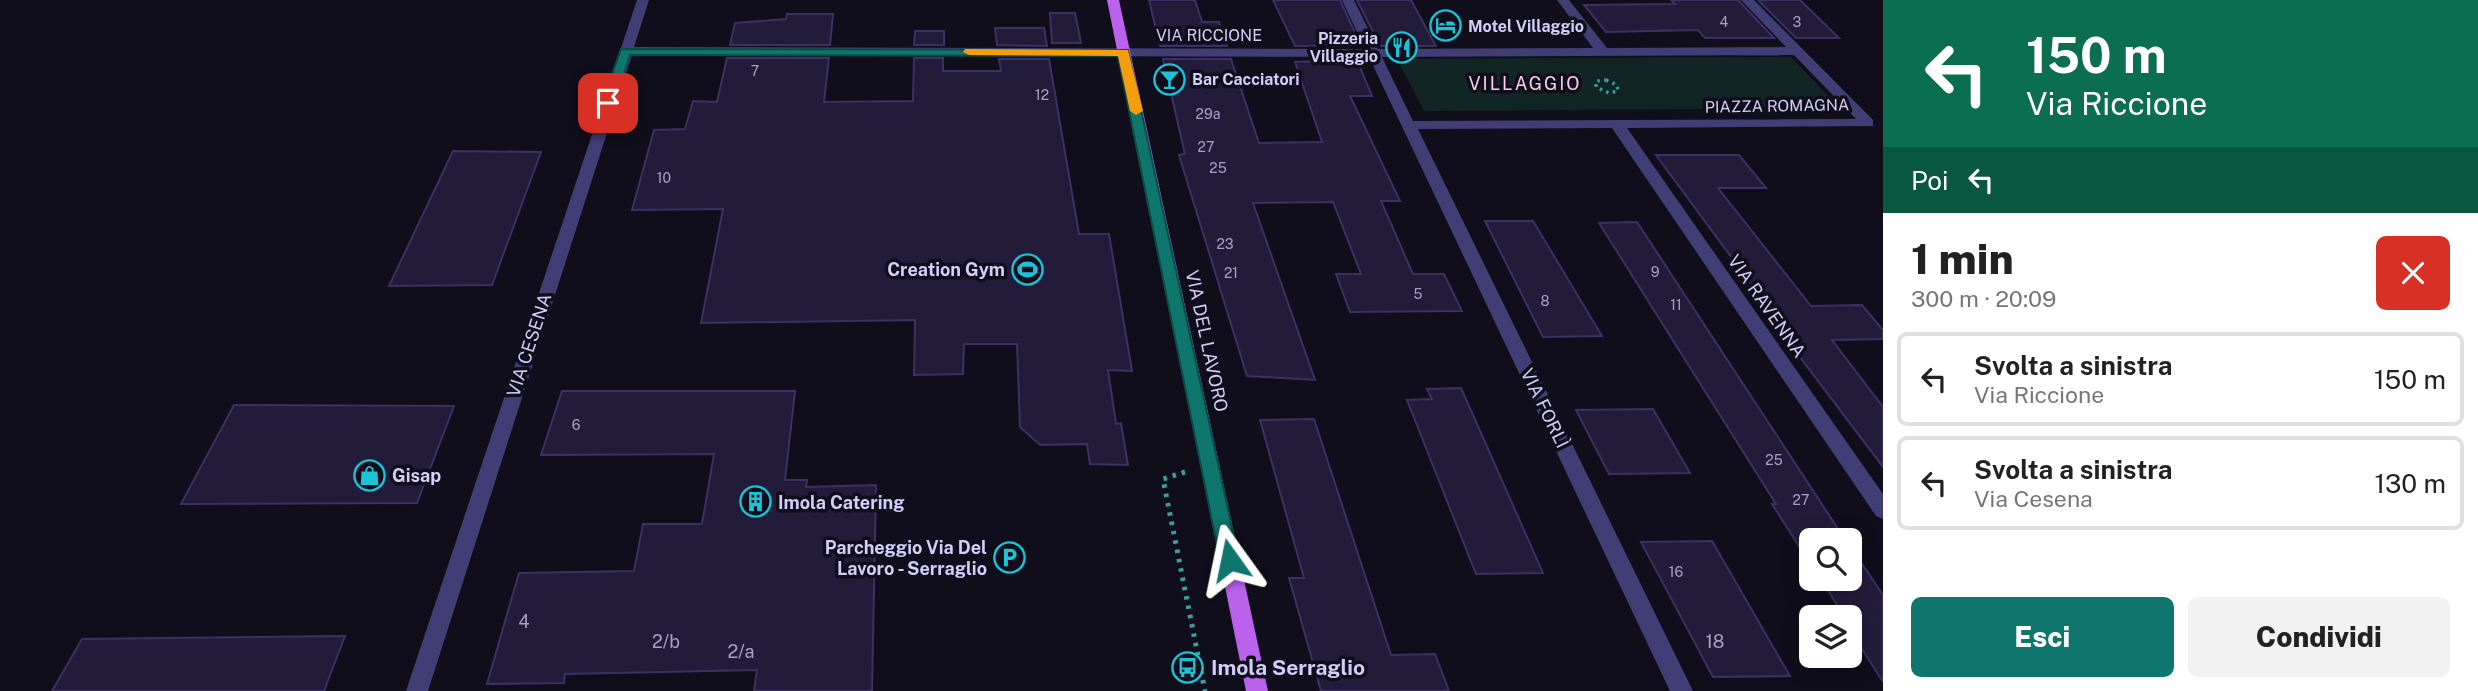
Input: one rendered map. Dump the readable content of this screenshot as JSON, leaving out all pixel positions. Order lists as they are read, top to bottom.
{
  "streets": {
    "main road": ["VIA DEL LAVORO"],
    "street": [
      "VIA RICCIONE",
      "PIAZZA ROMAGNA",
      "VIA RAVENNA",
      "VIA CESENA",
      "VIA FORLÌ"
    ]
  },
  "crossings": [
    ["VIA RICCIONE", "VIA DEL LAVORO"],
    ["VIA RICCIONE", "VIA CESENA"],
    ["PIAZZA ROMAGNA", "VIA RAVENNA"],
    ["PIAZZA ROMAGNA", "VIA FORLÌ"]
  ],
  "districts": ["VILLAGGIO"],
  "places": {
    "hotel": ["Motel Villaggio"],
    "restaurant": ["Pizzeria Villaggio"],
    "bar": ["Bar Cacciatori"],
    "sports": ["Creation Gym"],
    "shop": ["Gisap"],
    "building": ["Imola Catering"],
    "parking": ["Parcheggio Via Del Lavoro - Serraglio"],
    "bus stop": ["Imola Serraglio"]
  },
  "house_numbers": [
    "4",
    "3",
    "7",
    "12",
    "29a",
    "27",
    "25",
    "10",
    "23",
    "9",
    "21",
    "5",
    "8",
    "11",
    "6",
    "25",
    "27",
    "16",
    "4",
    "2/b",
    "18",
    "2/a"
  ],
  "page": {
    "turn": ["150 m", "Via Riccione"],
    "then": "Poi",
    "heading": ["1 min", "300 m · 20:09"],
    "list": [
      {
        "name": "Svolta a sinistra",
        "note": "Via Riccione",
        "value": "150 m"
      },
      {
        "name": "Svolta a sinistra",
        "note": "Via Cesena",
        "value": "130 m"
      }
    ],
    "buttons": ["Esci", "Condividi"]
  }
}
